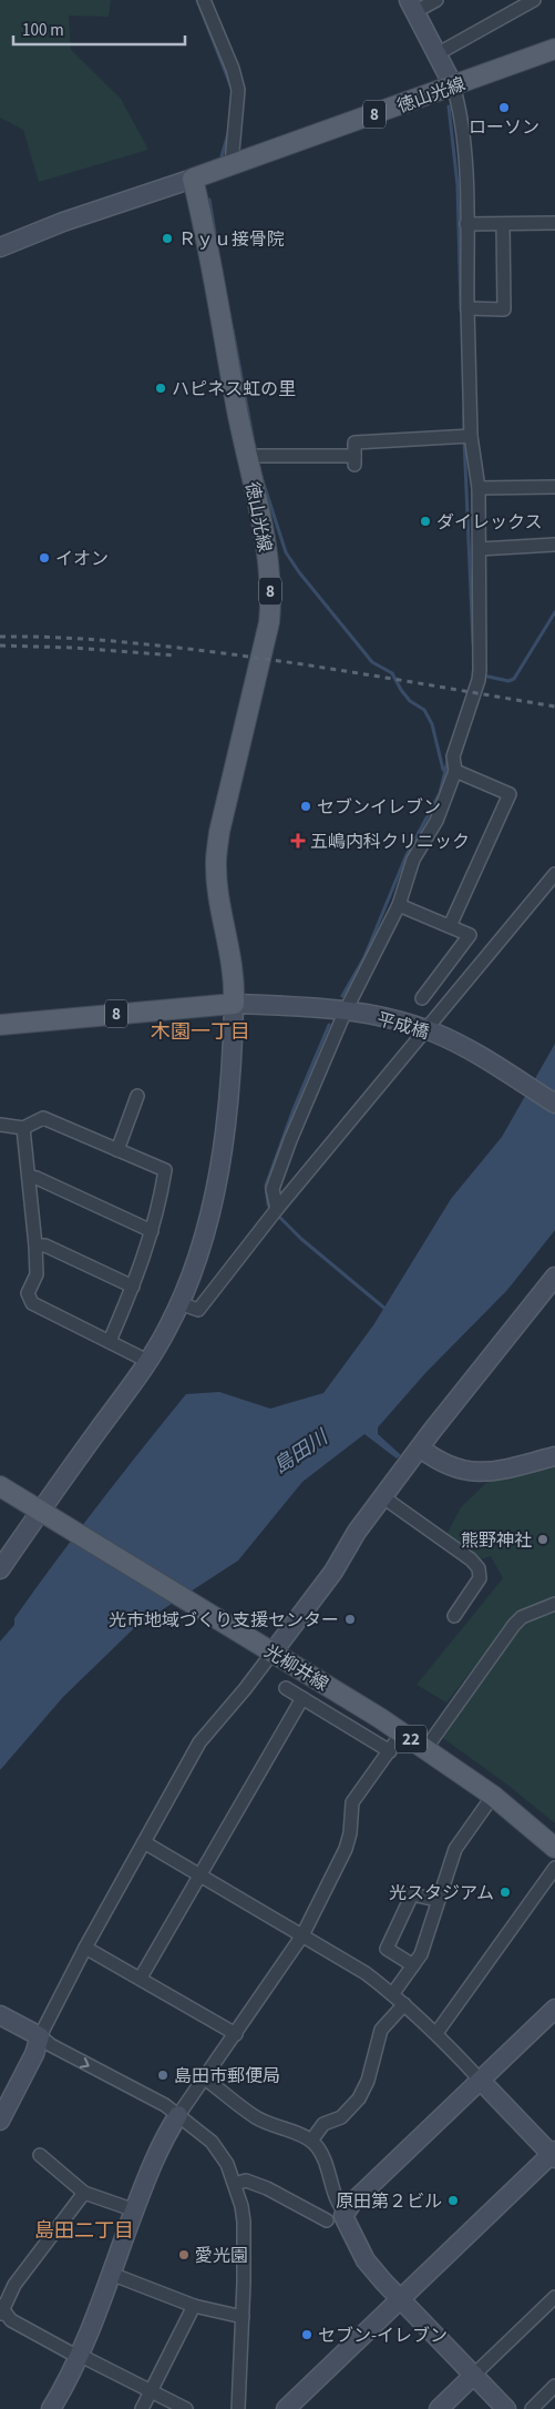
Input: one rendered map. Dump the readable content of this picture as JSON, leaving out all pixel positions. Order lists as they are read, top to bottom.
{
  "streets": {
    "main road": [
      "徳山光線",
      "8",
      "光柳井線",
      "22"
    ],
    "street": ["平成橋"]
  },
  "crossings": [
    ["徳山光線", "8"],
    ["徳山光線", "平成橋"],
    ["8", "平成橋"]
  ],
  "districts": ["木園一丁目", "島田二丁目"],
  "water": ["島田川"],
  "places": {
    "other": [
      "ローソン",
      "Ｒｙｕ接骨院",
      "ハピネス虹の里",
      "ダイレックス",
      "イオン",
      "セブンイレブン",
      "熊野神社",
      "光市地域づくり支援センター",
      "光スタジアム",
      "島田市郵便局",
      "原田第２ビル",
      "愛光園",
      "セブン-イレブン"
    ],
    "health": ["五嶋内科クリニック"]
  },
  "scale_bar": "100 m"
}
